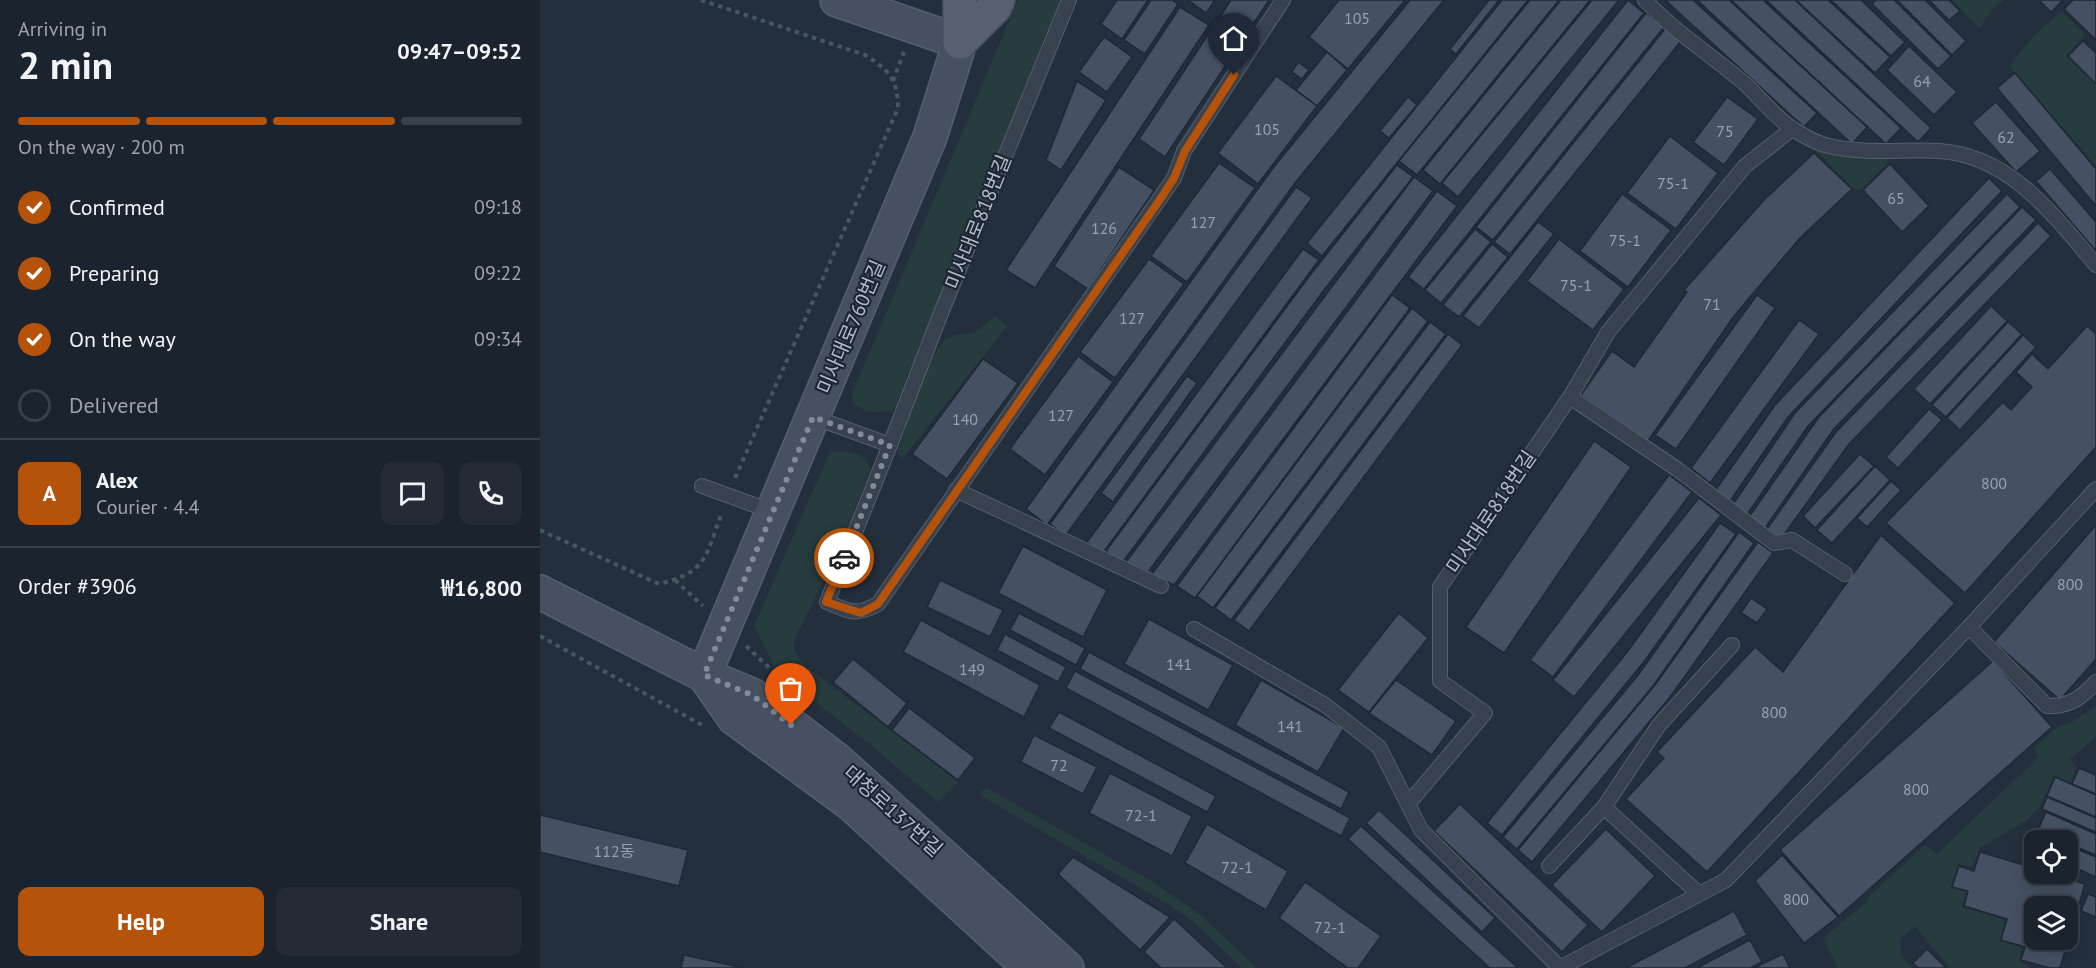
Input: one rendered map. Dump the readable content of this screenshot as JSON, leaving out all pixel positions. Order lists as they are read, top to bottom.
{
  "streets": {
    "main road": ["미사대로760번길", "대청로137번길"],
    "lane": ["미사대로818번길"]
  },
  "crossings": [
    ["미사대로760번길", "대청로137번길"]
  ],
  "house_numbers": [
    "105",
    "64",
    "105",
    "75",
    "62",
    "75-1",
    "65",
    "127",
    "126",
    "75-1",
    "75-1",
    "71",
    "127",
    "127",
    "140",
    "800",
    "800",
    "141",
    "149",
    "800",
    "141",
    "72",
    "800",
    "72-1",
    "112동",
    "72-1",
    "800",
    "72-1"
  ],
  "page": {
    "heading": ["2 min", "Arriving in", "09:47–09:52"],
    "panel": [
      "Alex",
      "Courier · 4.4",
      "Order #3906",
      "₩16,800"
    ],
    "bar": "On the way · 200 m",
    "list": [
      ["Confirmed", "09:18"],
      ["Preparing", "09:22"],
      ["On the way", "09:34"],
      "Delivered"
    ],
    "round": "A",
    "buttons": ["Help", "Share"]
  }
}
